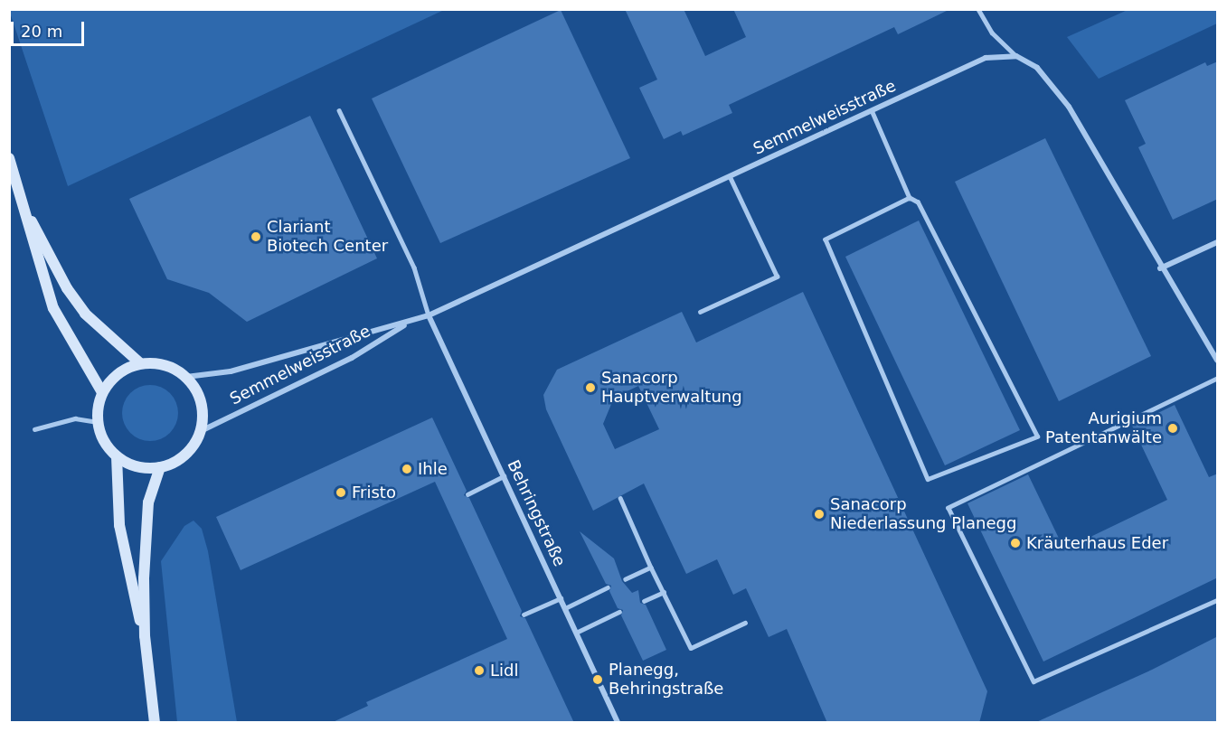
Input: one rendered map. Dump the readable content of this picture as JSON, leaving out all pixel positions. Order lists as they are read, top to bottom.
{
  "streets": {
    "street": ["Semmelweisstraße", "Behringstraße"]
  },
  "crossings": [
    ["Semmelweisstraße", "Behringstraße"]
  ],
  "places": [
    "Clariant Biotech Center",
    "Sanacorp Hauptverwaltung",
    "Aurigium Patentanwälte",
    "Ihle",
    "Fristo",
    "Sanacorp Niederlassung Planegg",
    "Kräuterhaus Eder",
    "Lidl",
    "Planegg, Behringstraße"
  ],
  "scale_bar": "20 m"
}
